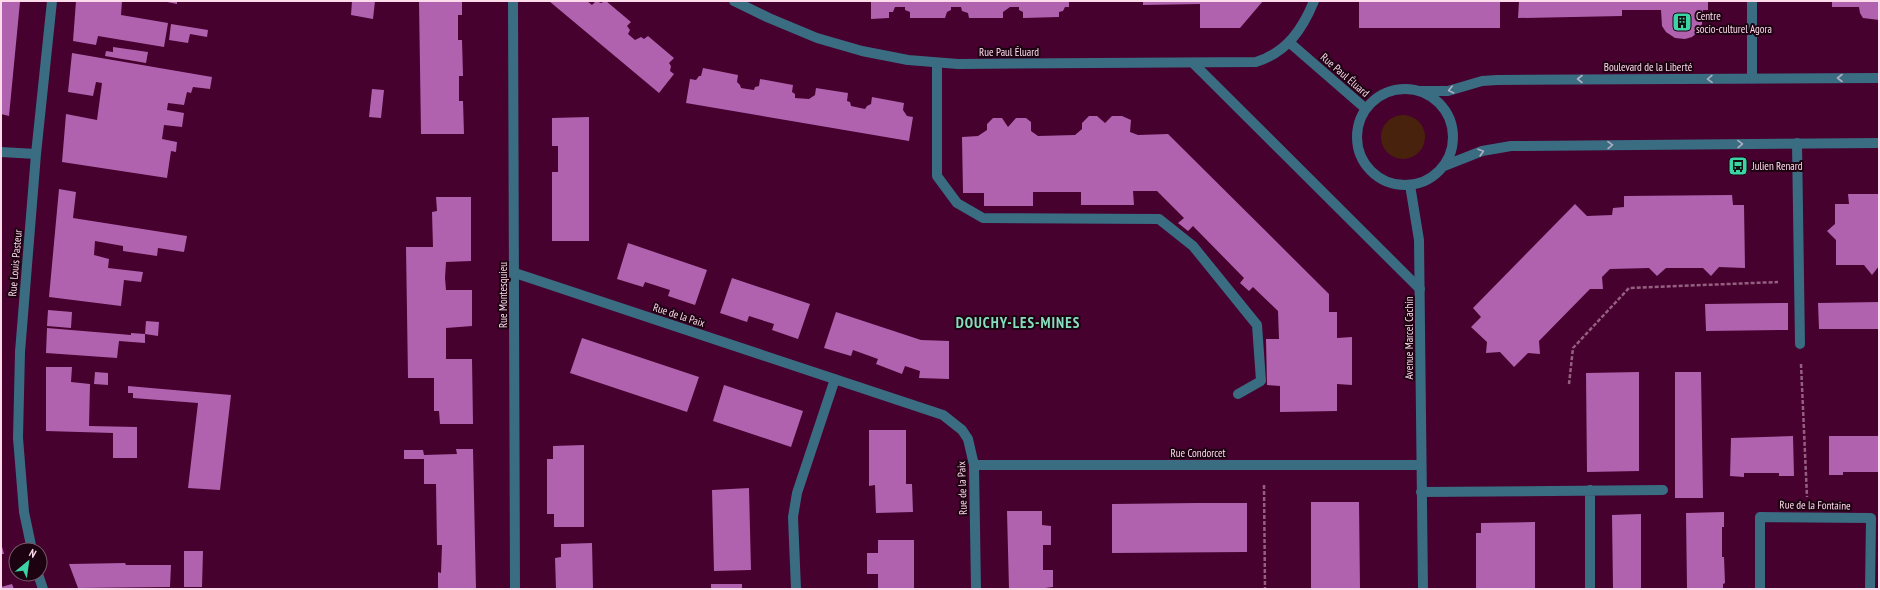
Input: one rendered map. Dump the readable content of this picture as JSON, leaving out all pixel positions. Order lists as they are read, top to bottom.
{
  "streets": {
    "street": [
      "Rue Paul Éluard",
      "Boulevard de la Liberté",
      "Rue Louis Pasteur",
      "Rue Montesquieu",
      "Rue de la Paix",
      "Avenue Marcel Cachin",
      "Rue Condorcet",
      "Rue de la Fontaine"
    ]
  },
  "crossings": [
    ["Rue Paul Éluard", "Boulevard de la Liberté"],
    ["Rue Paul Éluard", "Avenue Marcel Cachin"],
    ["Boulevard de la Liberté", "Avenue Marcel Cachin"],
    ["Rue Montesquieu", "Rue de la Paix"],
    ["Rue de la Paix", "Rue Condorcet"],
    ["Avenue Marcel Cachin", "Rue Condorcet"]
  ],
  "districts": ["DOUCHY-LES-MINES"],
  "places": {
    "building": ["Centre socio-culturel Agora"],
    "bus stop": ["Julien Renard"]
  },
  "north": "top right"
}
